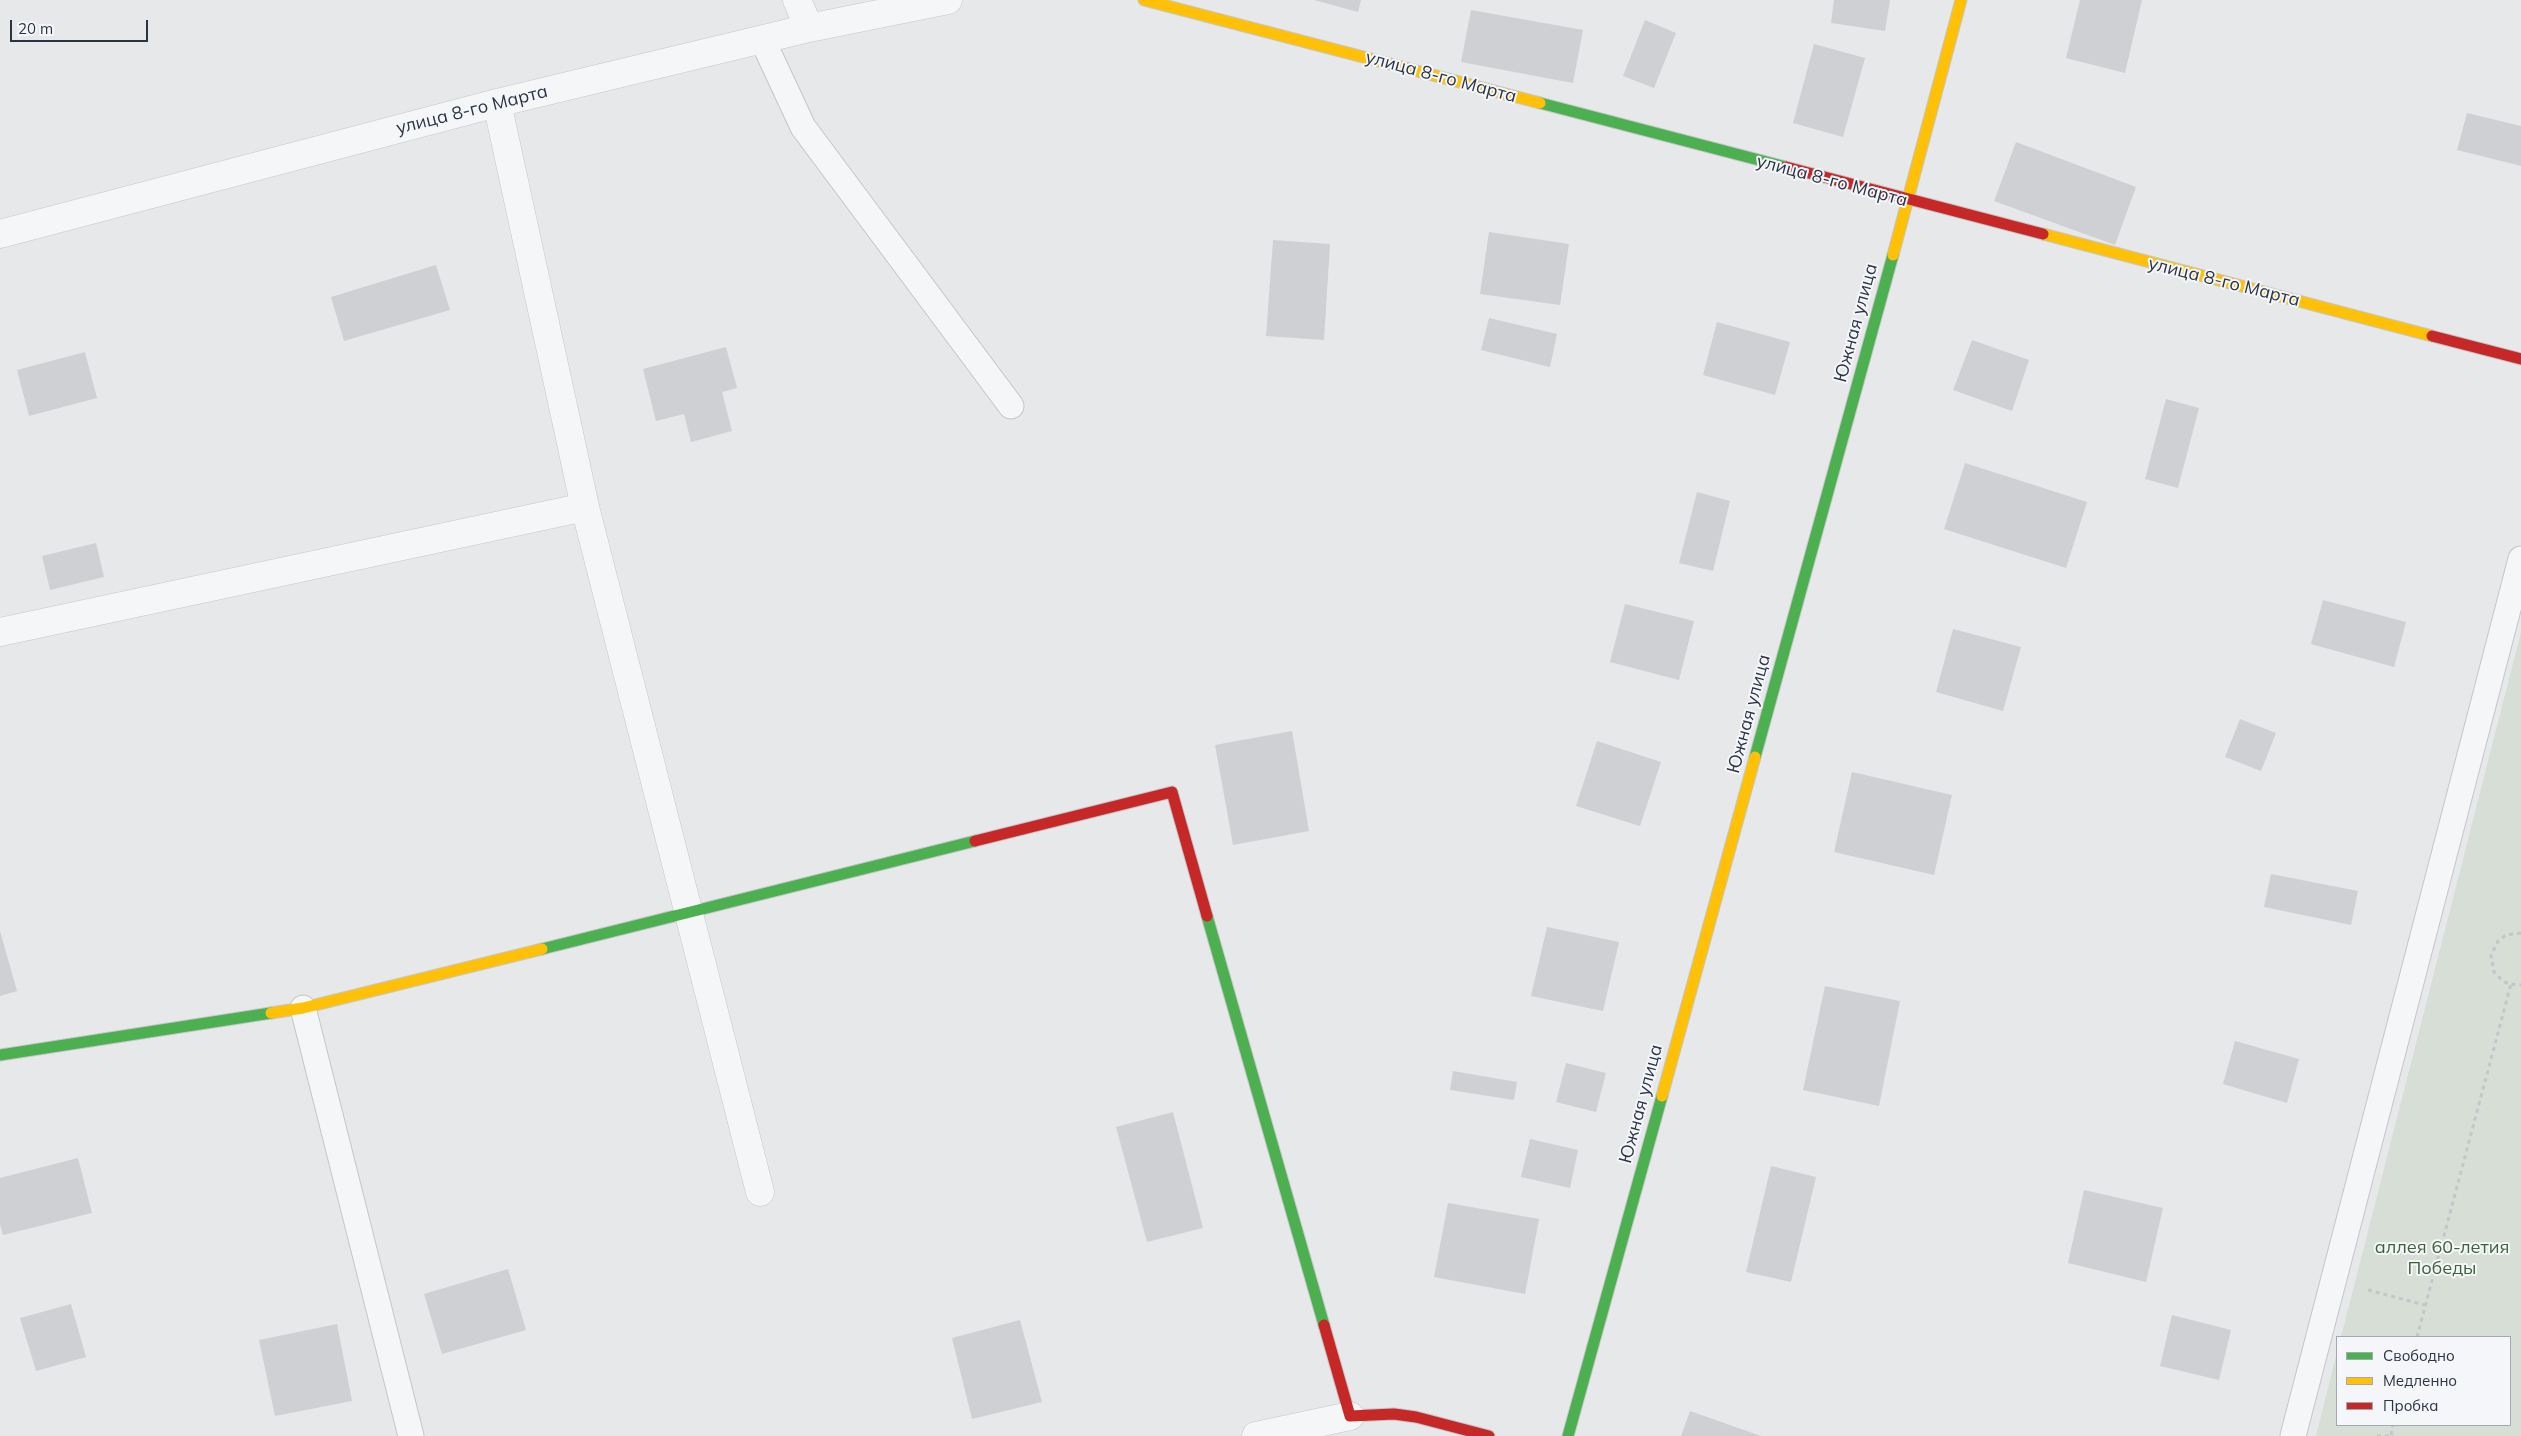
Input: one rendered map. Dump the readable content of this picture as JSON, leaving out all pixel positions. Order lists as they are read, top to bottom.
{
  "streets": {
    "street": ["улица 8-го Марта", "Южная улица"]
  },
  "crossings": [
    ["улица 8-го Марта", "Южная улица"]
  ],
  "parks": ["аллея 60-летия Победы"],
  "legend": ["Свободно", "Медленно", "Пробка"],
  "scale_bar": "20 m"
}
